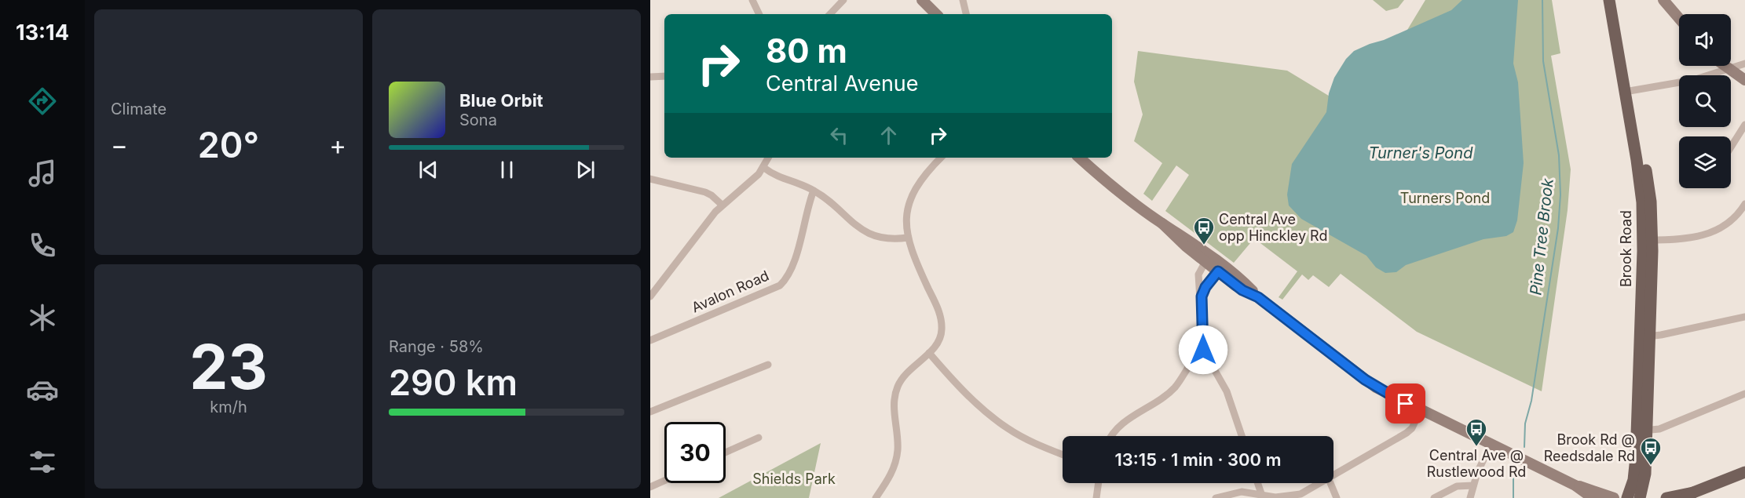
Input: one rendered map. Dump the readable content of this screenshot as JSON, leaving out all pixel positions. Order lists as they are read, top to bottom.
{
  "streets": {
    "main road": ["Brook Road"],
    "street": ["Avalon Road"]
  },
  "water": ["Turner's Pond", "Pine Tree Brook"],
  "parks": ["Turners Pond", "Shields Park"],
  "places": {
    "bus stop": ["Central Ave opp Hinckley Rd", "Central Ave @ Rustlewood Rd", "Brook Rd @ Reedsdale Rd"]
  },
  "page": {
    "tabs": "13:14",
    "tile": [
      "Climate",
      ["23", "km/h"],
      ["Range · 58%", "290 km"]
    ],
    "turn": ["80 m", "Central Avenue"],
    "song": ["Blue Orbit", "Sona"],
    "heat": ["−", "20°", "+"],
    "limit": "30",
    "trip": "13:15 · 1 min · 300 m"
  }
}
